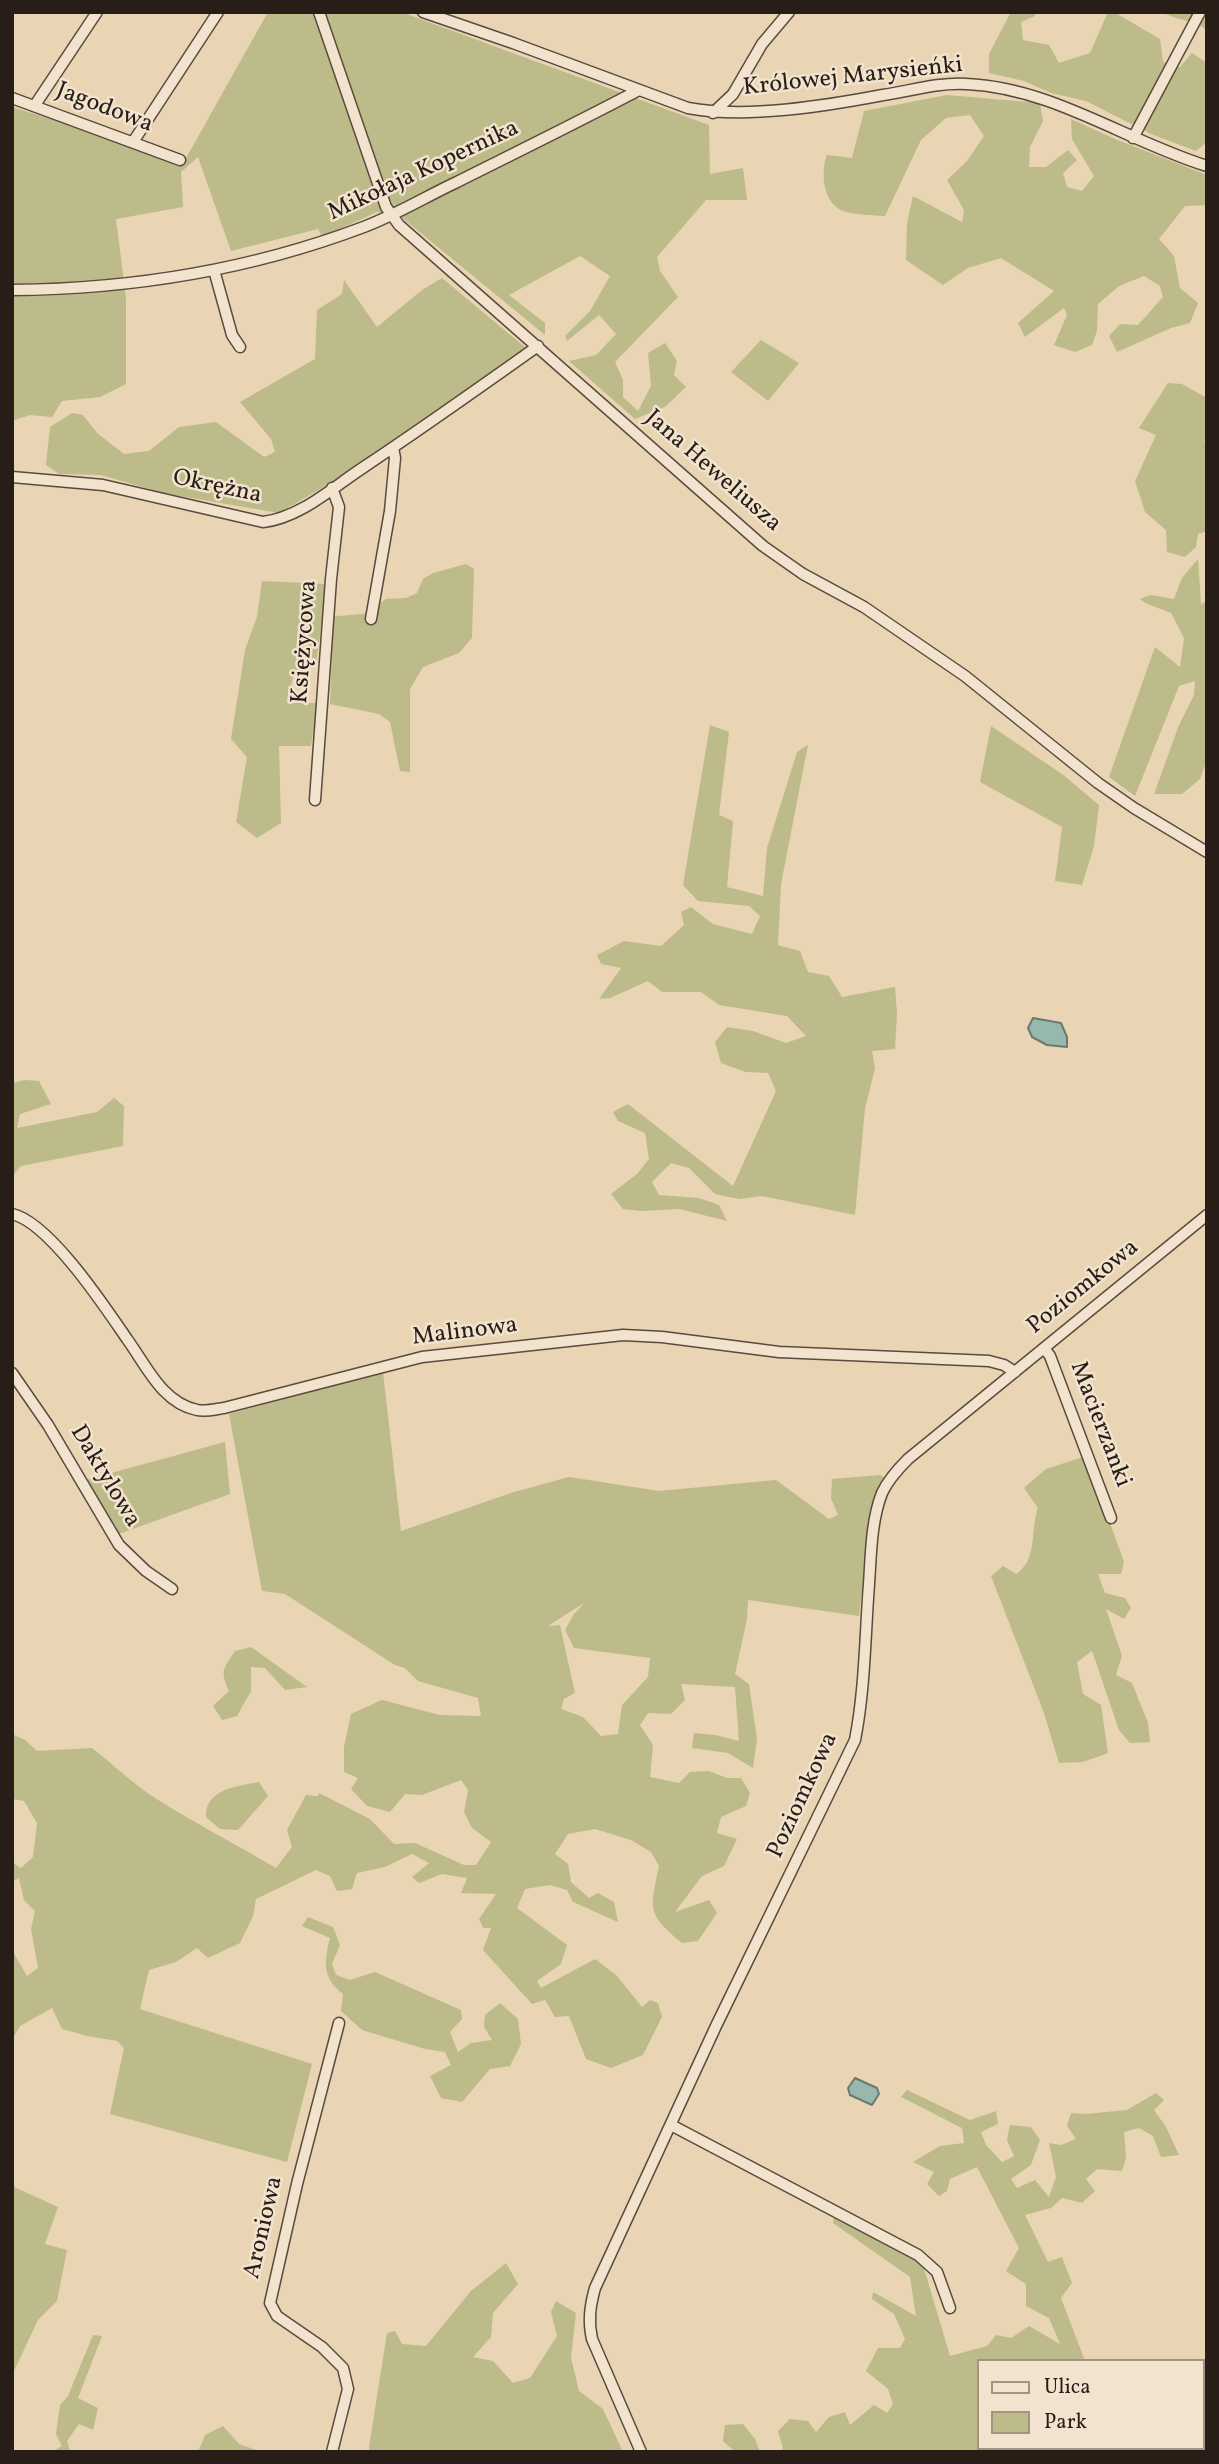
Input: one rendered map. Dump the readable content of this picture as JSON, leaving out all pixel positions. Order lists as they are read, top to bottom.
{
  "streets": {
    "street": [
      "Królowej Marysieńki",
      "Jagodowa",
      "Mikołaja Kopernika",
      "Jana Heweliusza",
      "Okrężna",
      "Księżycowa",
      "Poziomkowa",
      "Malinowa",
      "Macierzanki",
      "Daktylowa",
      "Aroniowa"
    ]
  },
  "crossings": [
    ["Królowej Marysieńki", "Mikołaja Kopernika"],
    ["Mikołaja Kopernika", "Jana Heweliusza"],
    ["Jana Heweliusza", "Okrężna"],
    ["Okrężna", "Księżycowa"],
    ["Poziomkowa", "Malinowa"],
    ["Poziomkowa", "Macierzanki"]
  ],
  "legend": ["Ulica", "Park"]
}
